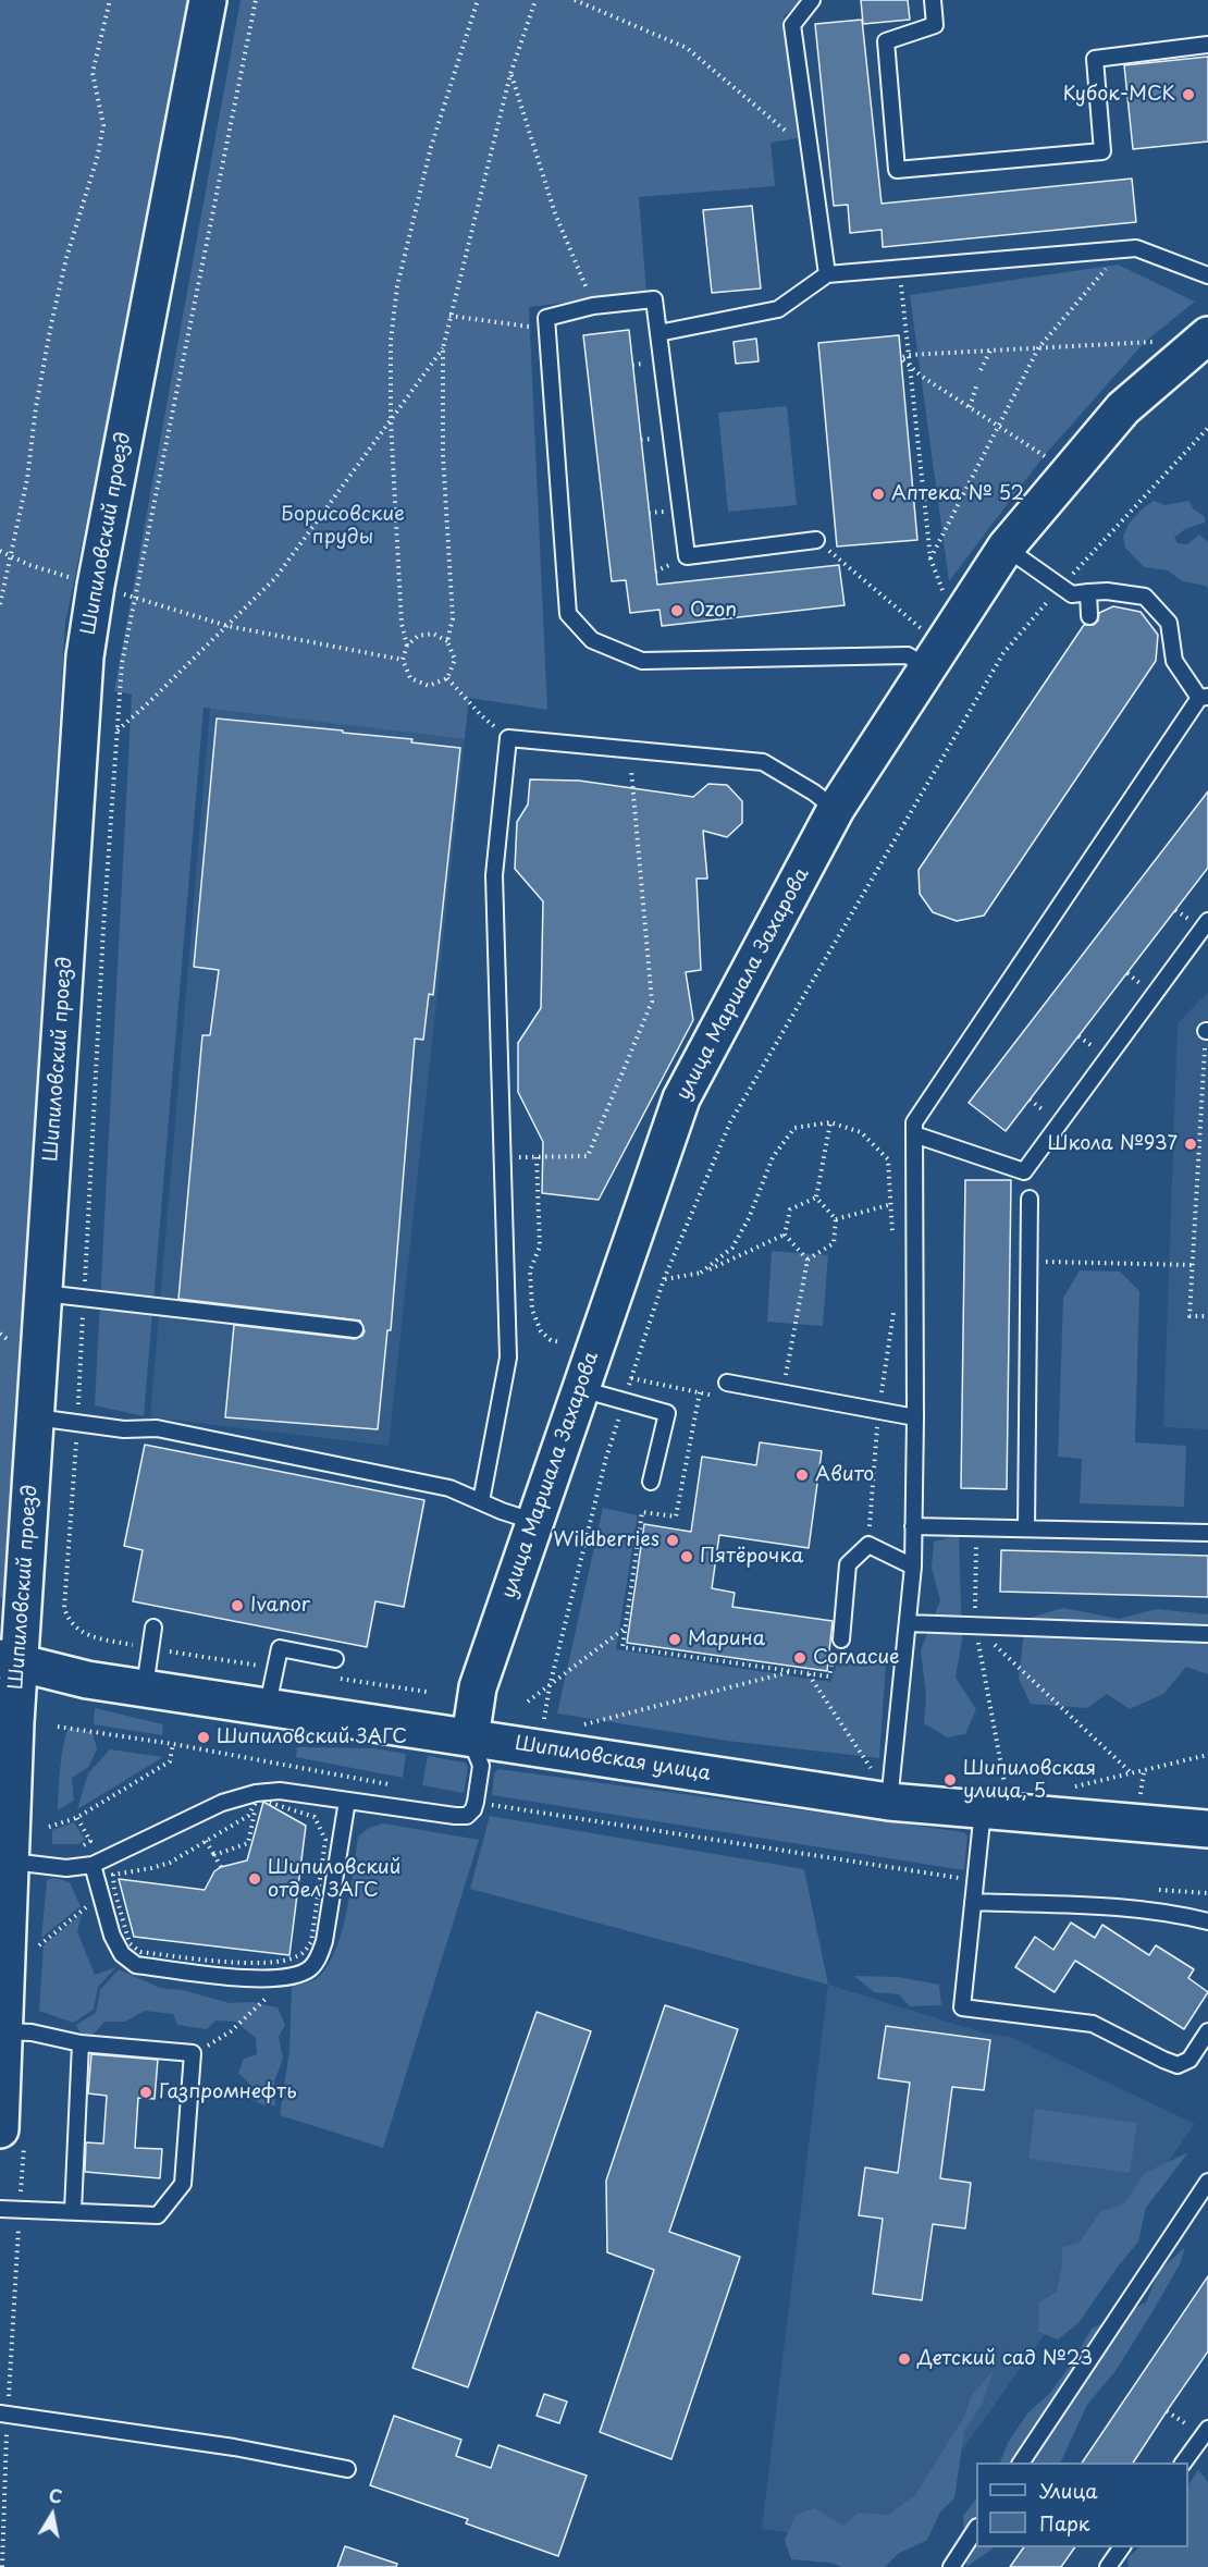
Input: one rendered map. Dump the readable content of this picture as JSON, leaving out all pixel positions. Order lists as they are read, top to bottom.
{
  "streets": {
    "main road": ["Шипиловский проезд", "улица Маршала Захарова", "Шипиловская улица"]
  },
  "crossings": [
    ["Шипиловский проезд", "Шипиловская улица"],
    ["улица Маршала Захарова", "Шипиловская улица"]
  ],
  "parks": ["Борисовские пруды"],
  "places": [
    "Кубок-МСК",
    "Аптека № 52",
    "Ozon",
    "Школа №937",
    "Авито",
    "Wildberries",
    "Пятёрочка",
    "Ivanor",
    "Марина",
    "Согласие",
    "Шипиловский ЗАГС",
    "Шипиловская улица, 5",
    "Шипиловский отдел ЗАГС",
    "Газпромнефть",
    "Детский сад №23"
  ],
  "legend": ["Улица", "Парк"],
  "north": "top"
}
